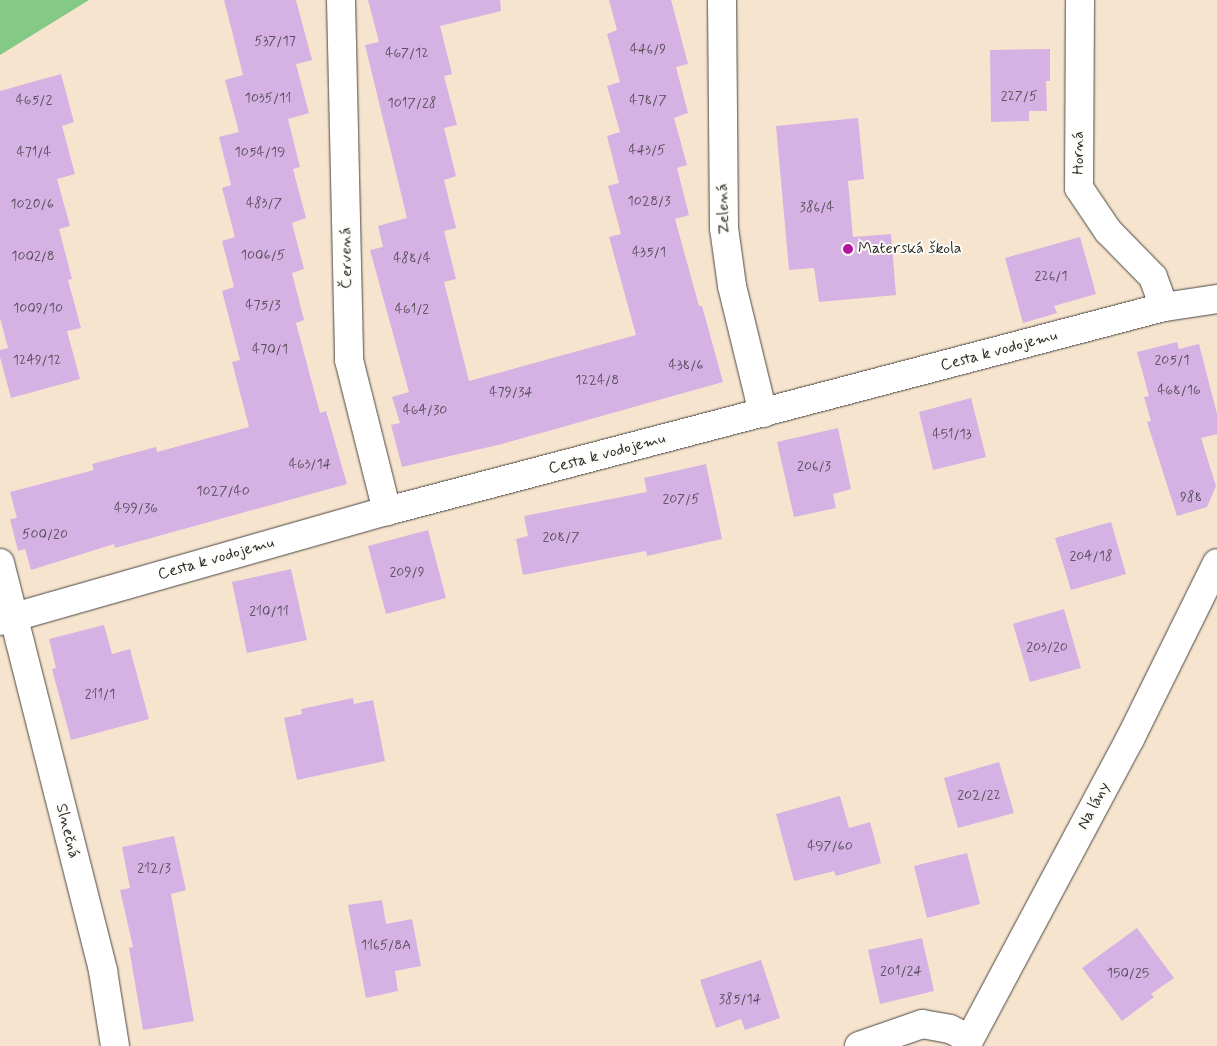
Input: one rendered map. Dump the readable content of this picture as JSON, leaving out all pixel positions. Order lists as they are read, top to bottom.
{
  "streets": {
    "street": [
      "Horná",
      "Zelená",
      "Červená",
      "Cesta k vodojemu",
      "Na lány",
      "Slnečná"
    ]
  },
  "crossings": [
    ["Horná", "Cesta k vodojemu"],
    ["Zelená", "Cesta k vodojemu"],
    ["Červená", "Cesta k vodojemu"],
    ["Cesta k vodojemu", "Slnečná"]
  ],
  "places": ["Materská škola"],
  "house_numbers": [
    "537/17",
    "446/9",
    "467/12",
    "227/5",
    "1035/11",
    "465/2",
    "478/7",
    "1017/28",
    "443/5",
    "471/4",
    "1054/19",
    "1028/3",
    "483/7",
    "1020/6",
    "386/4",
    "435/1",
    "1006/5",
    "1002/8",
    "488/4",
    "226/1",
    "475/3",
    "1009/10",
    "461/2",
    "470/1",
    "1249/12",
    "205/1",
    "438/6",
    "1224/8",
    "468/16",
    "479/34",
    "464/30",
    "451/13",
    "463/14",
    "206/3",
    "1027/40",
    "988",
    "207/5",
    "499/36",
    "500/20",
    "208/7",
    "204/18",
    "209/9",
    "210/11",
    "203/20",
    "211/1",
    "202/22",
    "497/60",
    "212/3",
    "1165/8A",
    "201/24",
    "150/25",
    "385/14"
  ]
}
